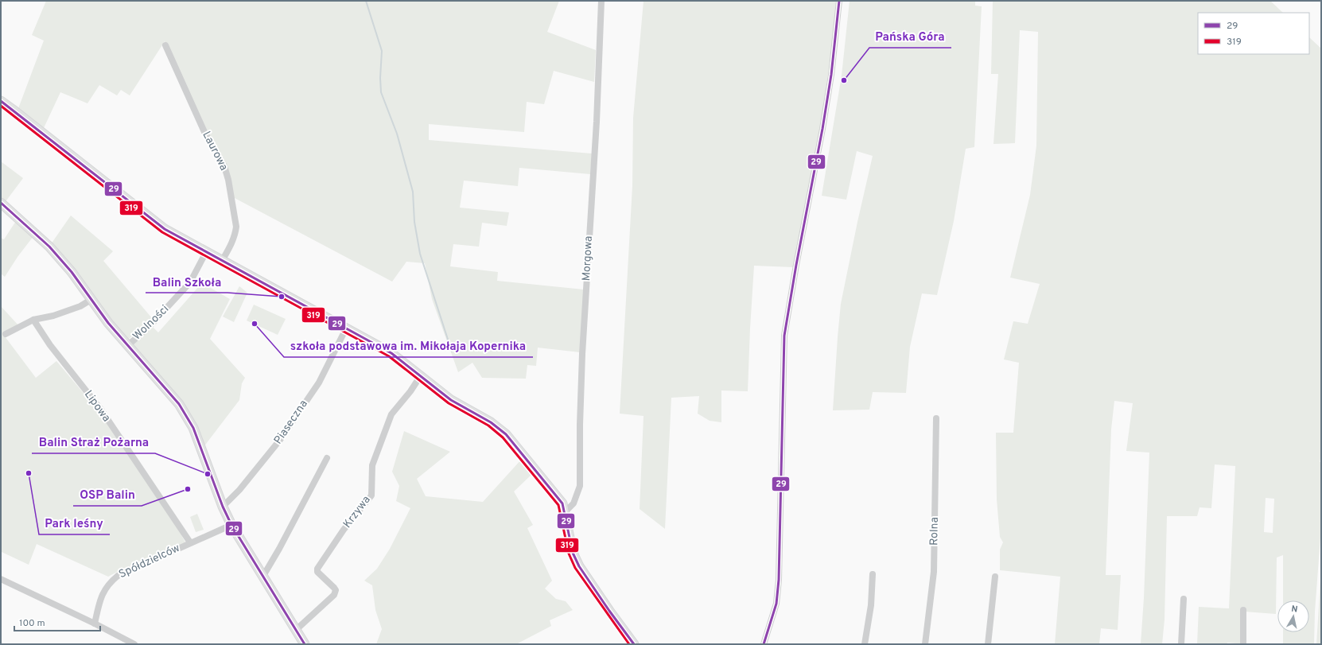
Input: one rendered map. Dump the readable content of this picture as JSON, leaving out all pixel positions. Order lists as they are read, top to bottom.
{
  "streets": {
    "street": [
      "Laurowa",
      "Morgowa",
      "Wolności",
      "Lipowa",
      "Piaseczna",
      "Krzywa",
      "Rolna",
      "Spółdzielców"
    ]
  },
  "crossings": [
    ["Lipowa", "Spółdzielców"]
  ],
  "places": [
    "Pańska Góra",
    "Balin Szkoła",
    "szkoła podstawowa im. Mikołaja Kopernika",
    "Park leśny",
    "Balin Straż Pożarna",
    "OSP Balin"
  ],
  "lines": ["transit line 29", "transit line 319"],
  "legend": ["29", "319"],
  "scale_bar": "100 m",
  "north": "top"
}
